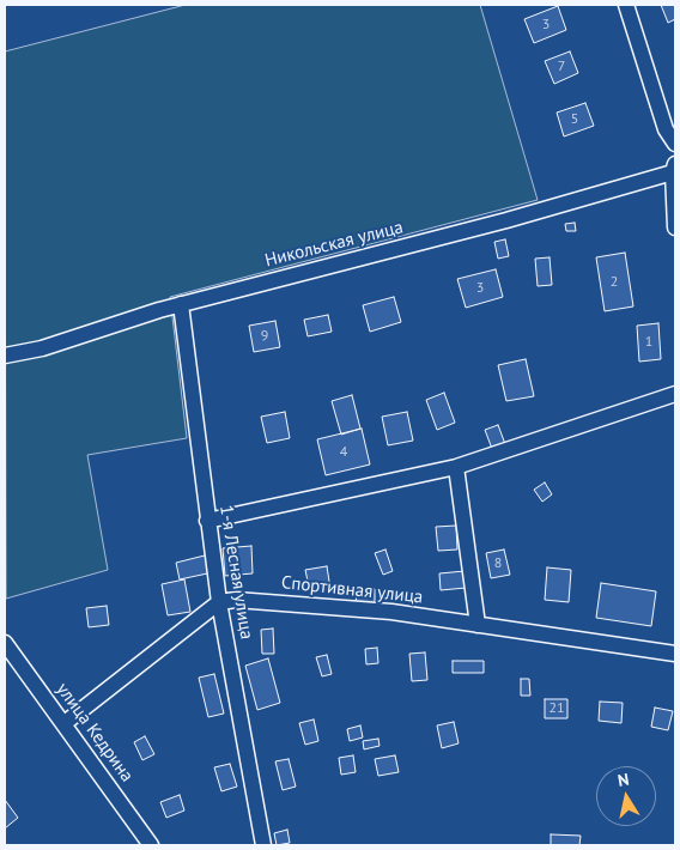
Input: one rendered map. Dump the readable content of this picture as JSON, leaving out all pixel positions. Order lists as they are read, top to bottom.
{
  "streets": {
    "street": [
      "Никольская улица",
      "1-я Лесная улица",
      "Спортивная улица",
      "улица Кедрина"
    ]
  },
  "crossings": [
    ["Никольская улица", "1-я Лесная улица"],
    ["1-я Лесная улица", "Спортивная улица"]
  ],
  "house_numbers": [
    "3",
    "7",
    "5",
    "2",
    "3",
    "9",
    "1",
    "4",
    "8",
    "21"
  ],
  "north": "top"
}
